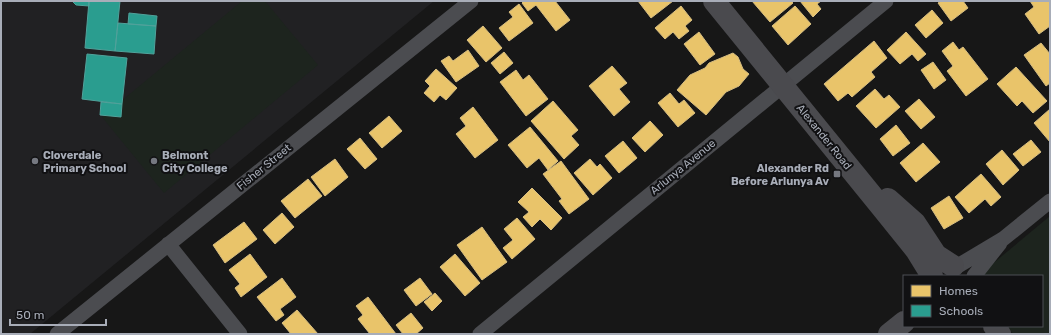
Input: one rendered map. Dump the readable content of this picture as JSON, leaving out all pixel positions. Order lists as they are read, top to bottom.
{
  "streets": {
    "main road": ["Alexander Road"],
    "street": ["Fisher Street", "Arlunya Avenue"]
  },
  "crossings": [
    ["Alexander Road", "Arlunya Avenue"]
  ],
  "places": {
    "other": ["Cloverdale Primary School", "Belmont City College"],
    "transit": ["Alexander Rd Before Arlunya Av"]
  },
  "legend": ["Homes", "Schools"],
  "scale_bar": "50 m"
}
